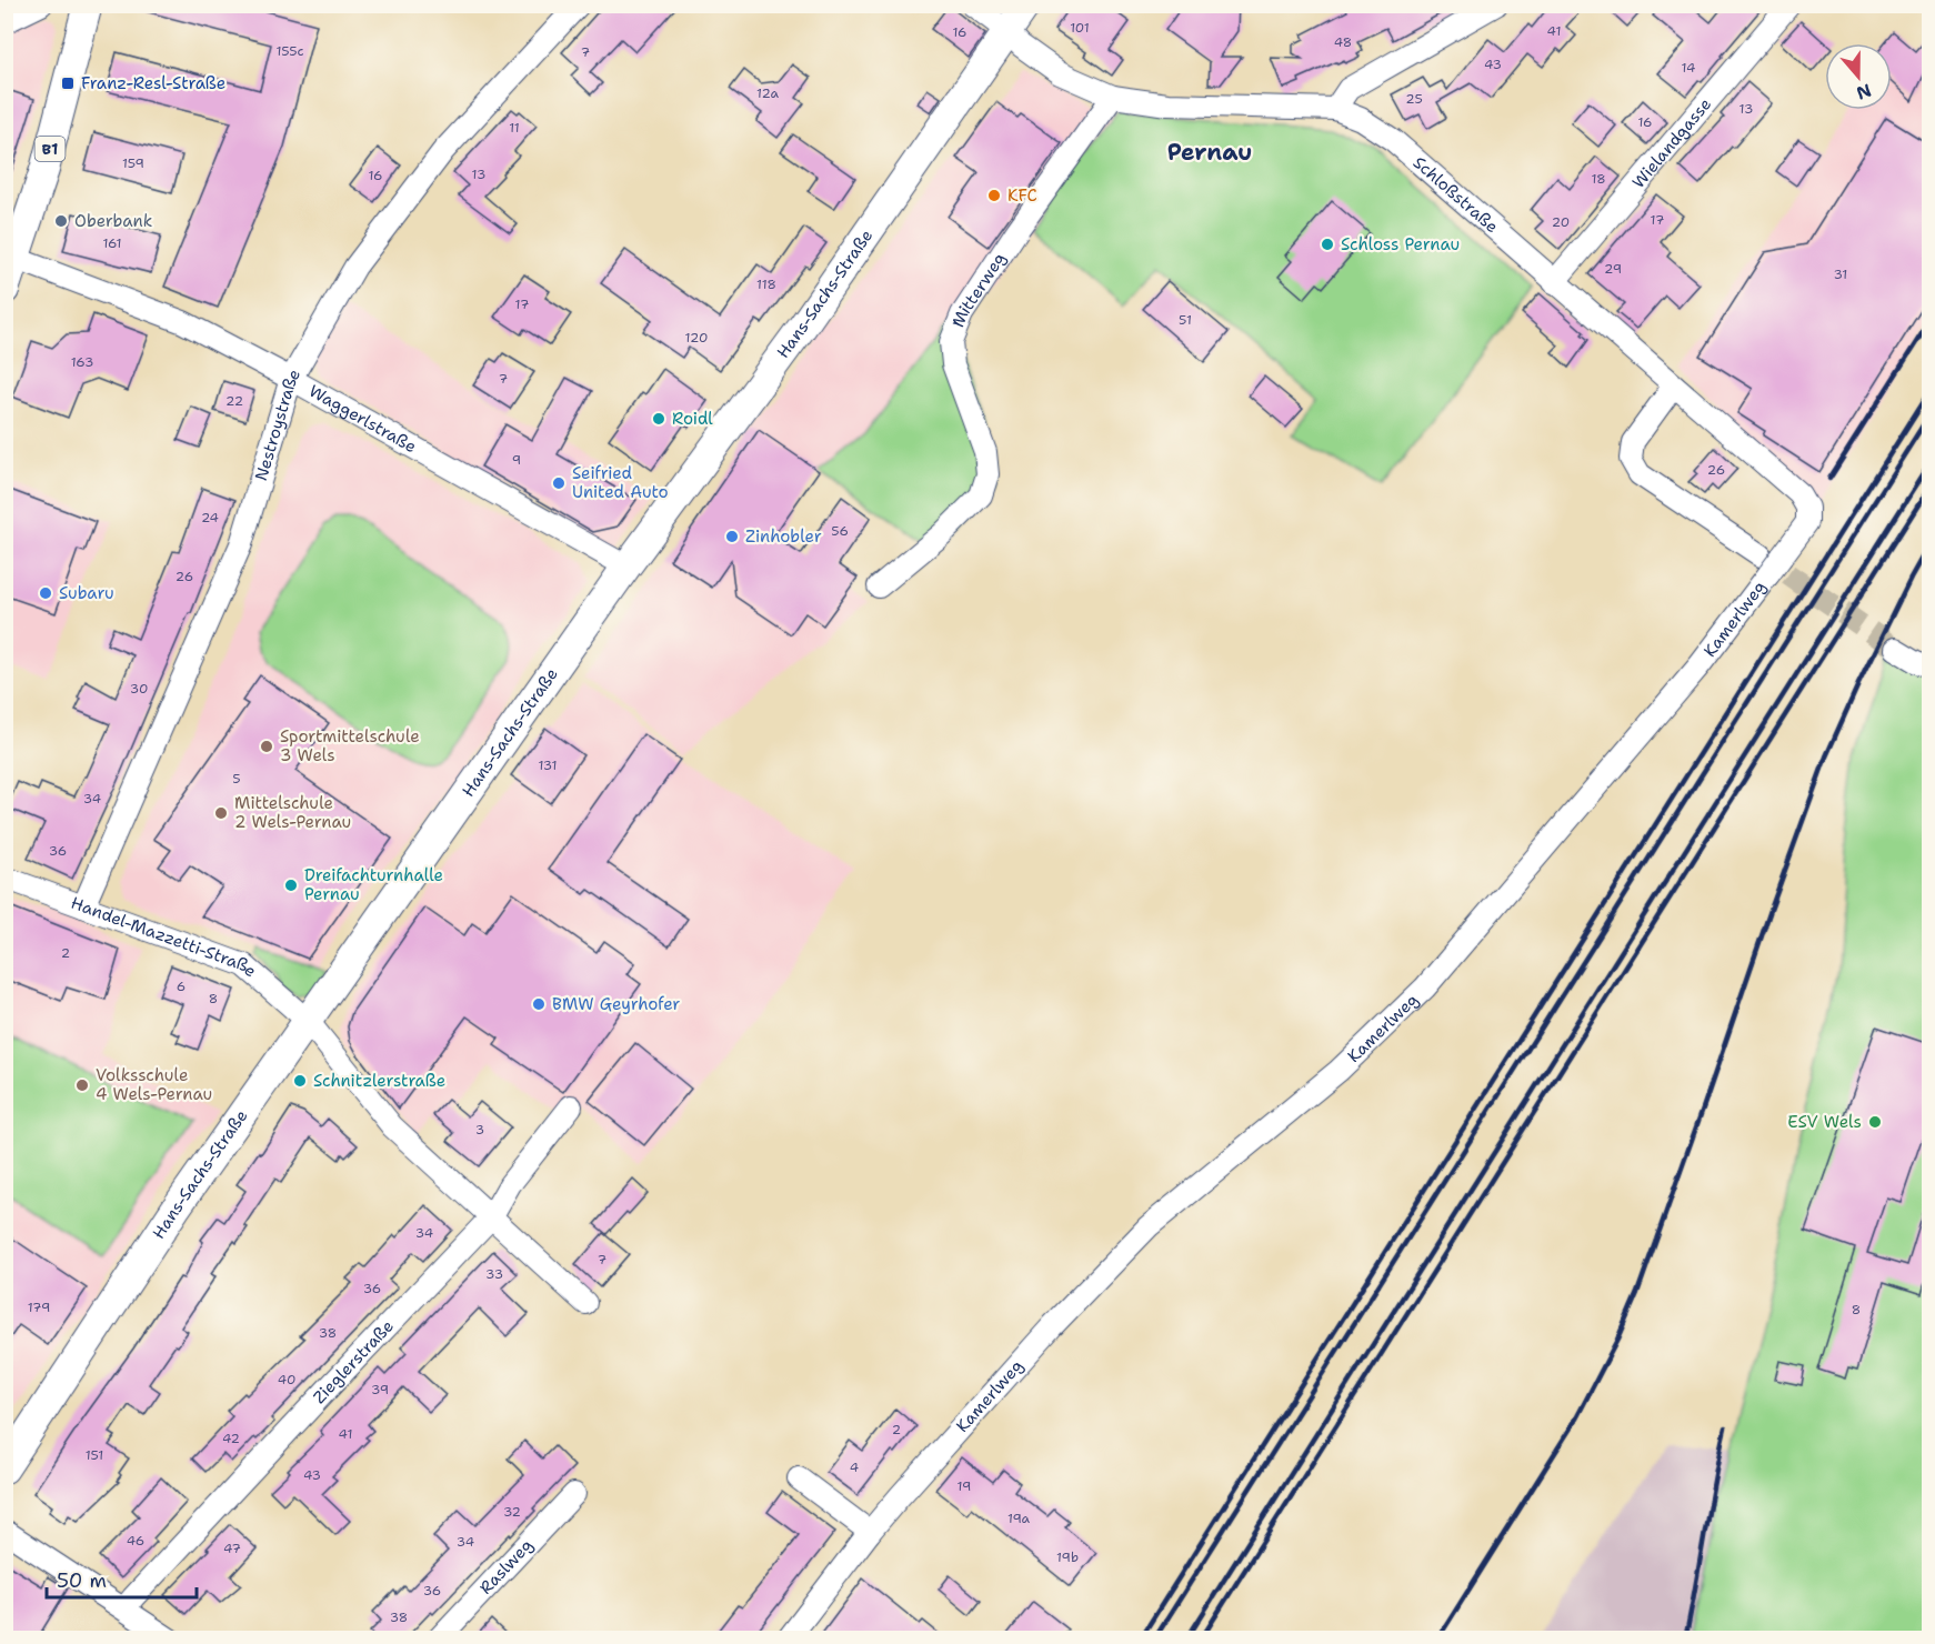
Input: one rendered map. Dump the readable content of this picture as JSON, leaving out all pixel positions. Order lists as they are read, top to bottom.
{
  "streets": {
    "main road": ["B1", "Hans-Sachs-Straße"],
    "street": [
      "Wielandgasse",
      "Schloßstraße",
      "Mitterweg",
      "Waggerlstraße",
      "Nestroystraße",
      "Kamerlweg",
      "Handel-Mazzetti-Straße",
      "Zieglerstraße",
      "Raslweg"
    ]
  },
  "crossings": [
    ["Wielandgasse", "Schloßstraße"],
    ["B1", "Waggerlstraße"],
    ["Schloßstraße", "Mitterweg"],
    ["Schloßstraße", "Hans-Sachs-Straße"],
    ["Schloßstraße", "Kamerlweg"],
    ["Hans-Sachs-Straße", "Waggerlstraße"],
    ["Hans-Sachs-Straße", "Handel-Mazzetti-Straße"],
    ["Waggerlstraße", "Nestroystraße"],
    ["Nestroystraße", "Handel-Mazzetti-Straße"]
  ],
  "districts": ["Pernau"],
  "places": {
    "transit": ["Franz-Resl-Straße"],
    "other": [
      "KFC",
      "Oberbank",
      "Schloss Pernau",
      "Roidl",
      "Seifried United Auto",
      "Zinhobler",
      "Subaru",
      "Sportmittelschule 3 Wels",
      "Mittelschule 2 Wels-Pernau",
      "Dreifachturnhalle Pernau",
      "BMW Geyrhofer",
      "Schnitzlerstraße",
      "Volksschule 4 Wels-Pernau",
      "ESV Wels"
    ]
  },
  "house_numbers": [
    "101",
    "41",
    "16",
    "48",
    "155c",
    "7",
    "43",
    "14",
    "12a",
    "25",
    "13",
    "16",
    "11",
    "159",
    "13",
    "16",
    "18",
    "17",
    "20",
    "161",
    "29",
    "31",
    "118",
    "17",
    "51",
    "120",
    "163",
    "7",
    "22",
    "9",
    "26",
    "24",
    "56",
    "26",
    "30",
    "131",
    "5",
    "34",
    "36",
    "2",
    "6",
    "8",
    "3",
    "34",
    "7",
    "33",
    "36",
    "179",
    "8",
    "38",
    "40",
    "39",
    "2",
    "41",
    "42",
    "151",
    "4",
    "43",
    "19",
    "32",
    "19a",
    "46",
    "34",
    "47",
    "19b",
    "36",
    "38"
  ],
  "scale_bar": "50 m",
  "north": "bottom"
}
